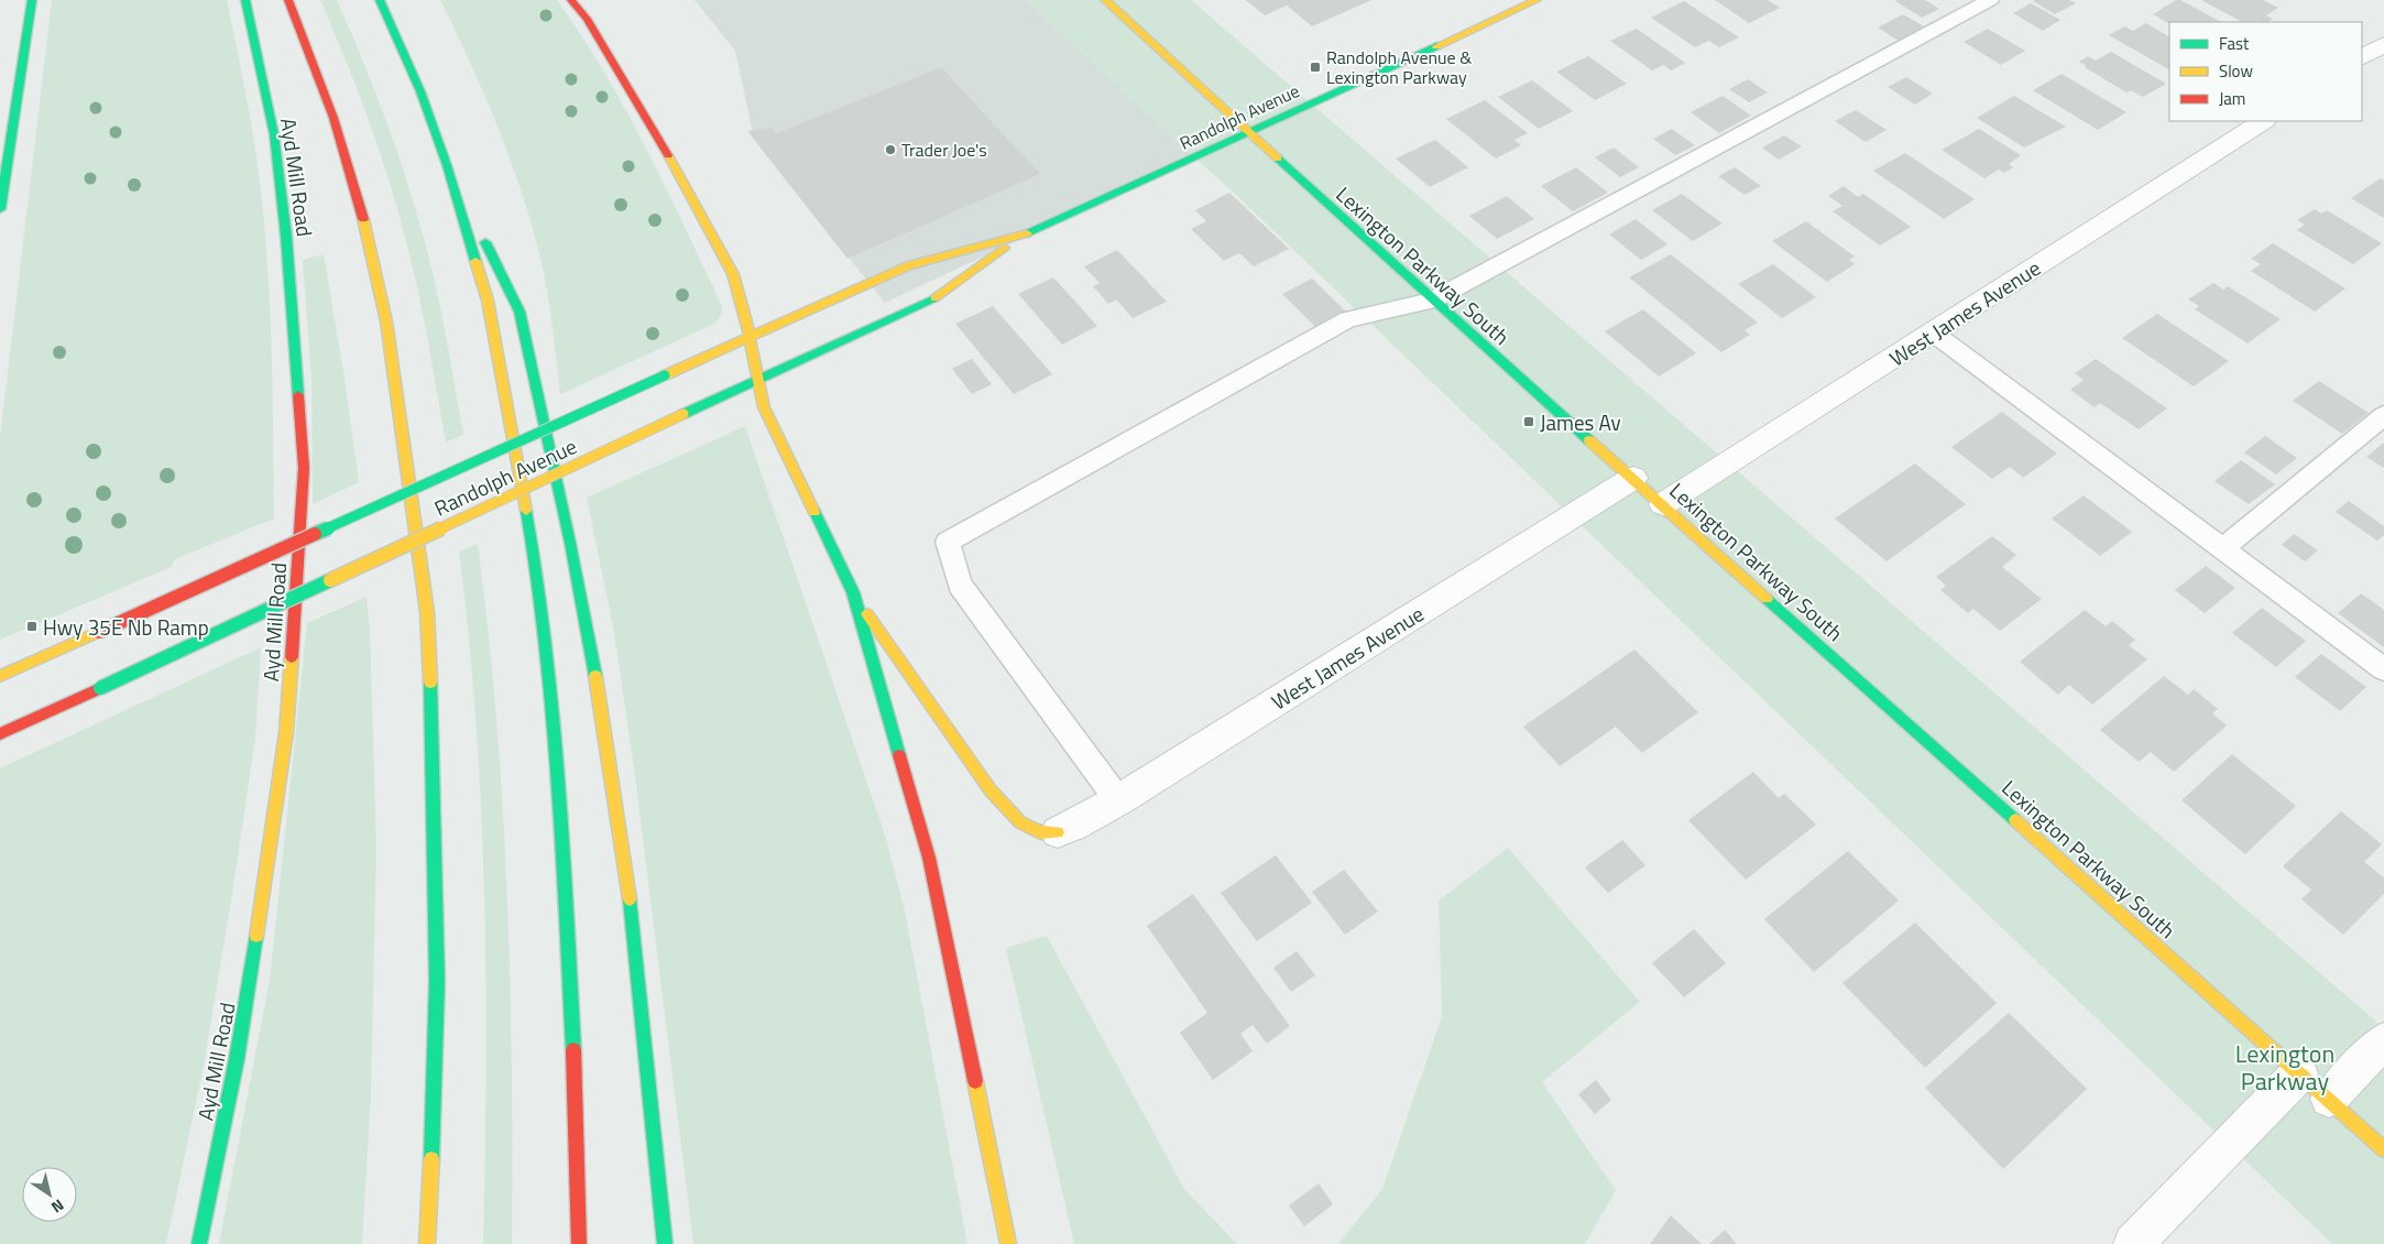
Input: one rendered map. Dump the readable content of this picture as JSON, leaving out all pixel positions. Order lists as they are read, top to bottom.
{
  "streets": {
    "main road": ["Randolph Avenue", "Ayd Mill Road", "Lexington Parkway South"],
    "street": ["West James Avenue"]
  },
  "crossings": [
    ["Randolph Avenue", "Lexington Parkway South"],
    ["Lexington Parkway South", "West James Avenue"]
  ],
  "parks": ["Lexington Parkway"],
  "places": {
    "transit": ["Randolph Avenue & Lexington Parkway", "James Av", "Hwy 35E Nb Ramp"],
    "other": ["Trader Joe's"]
  },
  "legend": ["Fast", "Slow", "Jam"],
  "north": "bottom right"
}
